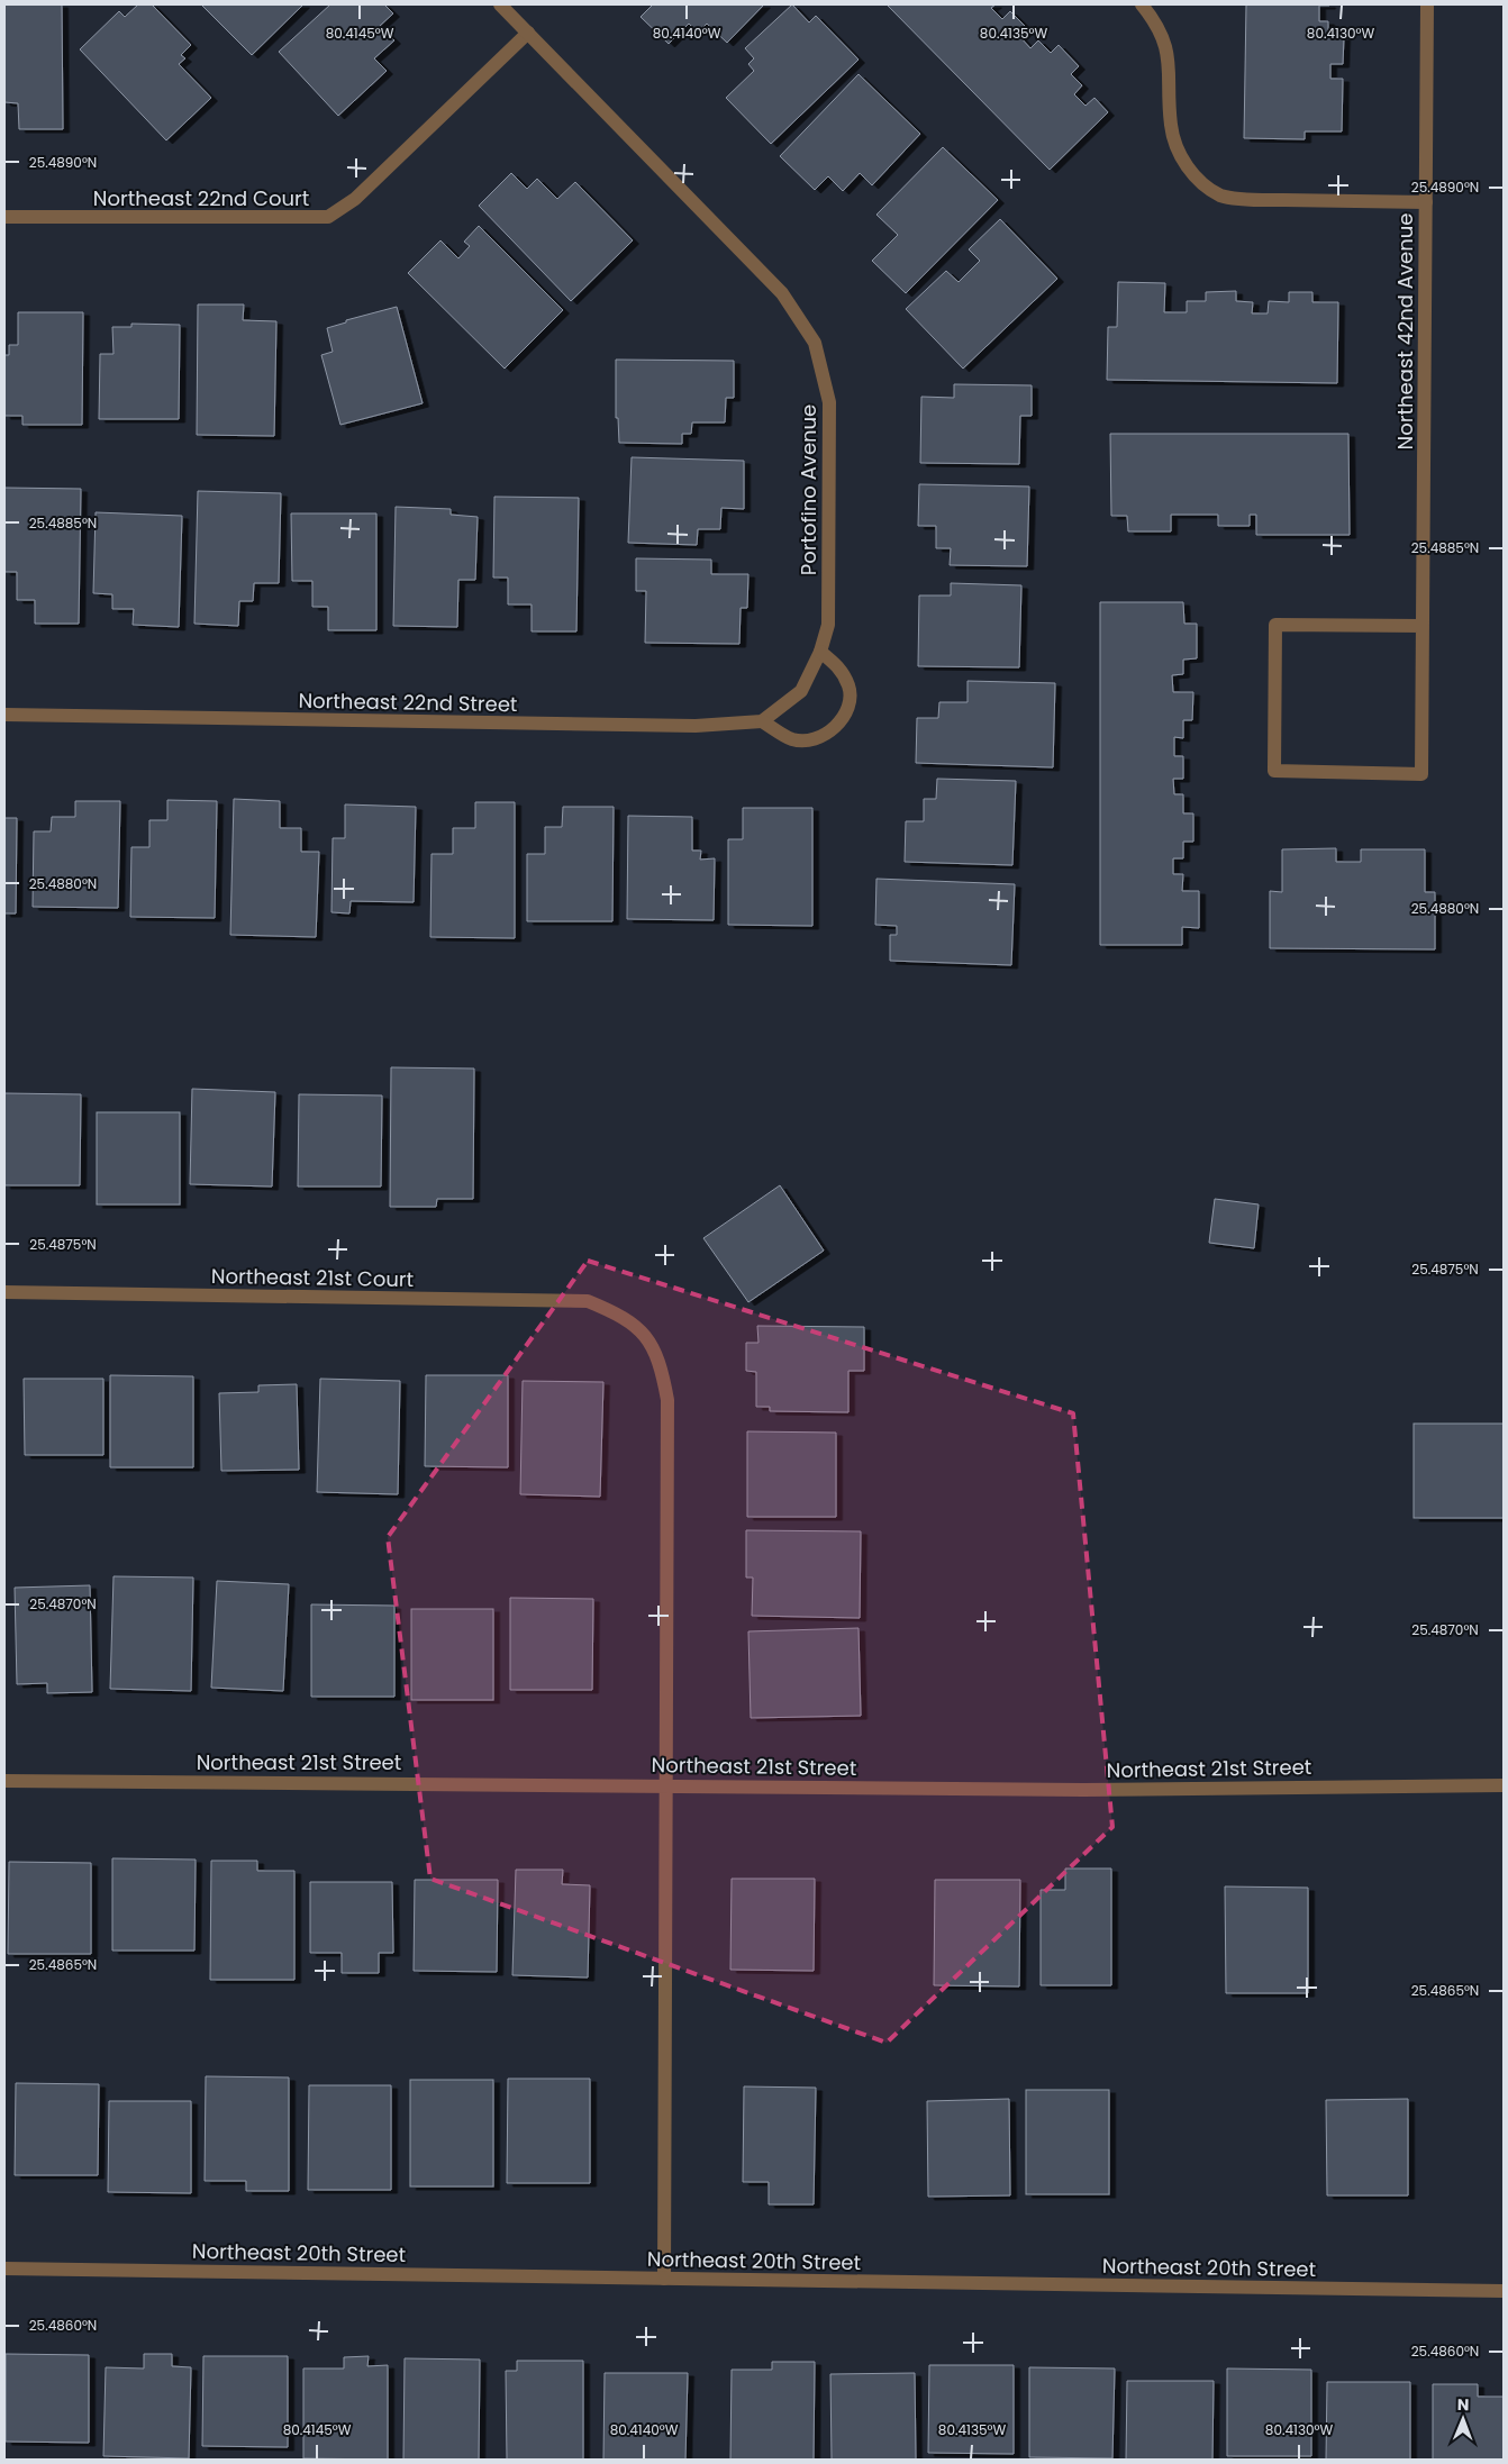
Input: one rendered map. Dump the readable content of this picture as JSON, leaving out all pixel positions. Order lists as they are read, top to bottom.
{
  "streets": {
    "street": [
      "Northeast 22nd Court",
      "Northeast 42nd Avenue",
      "Portofino Avenue",
      "Northeast 22nd Street",
      "Northeast 21st Court",
      "Northeast 21st Street",
      "Northeast 20th Street"
    ]
  },
  "crossings": [
    ["Northeast 22nd Court", "Portofino Avenue"],
    ["Portofino Avenue", "Northeast 22nd Street"],
    ["Northeast 21st Court", "Northeast 21st Street"],
    ["Northeast 21st Court", "Northeast 20th Street"]
  ],
  "north": "top",
  "coordinates": [
    "80.4145°W",
    "80.4140°W",
    "80.4135°W",
    "80.4130°W",
    "25.4890°N",
    "25.4885°N",
    "25.4880°N",
    "25.4875°N",
    "25.4870°N",
    "25.4865°N",
    "25.4860°N"
  ]
}
